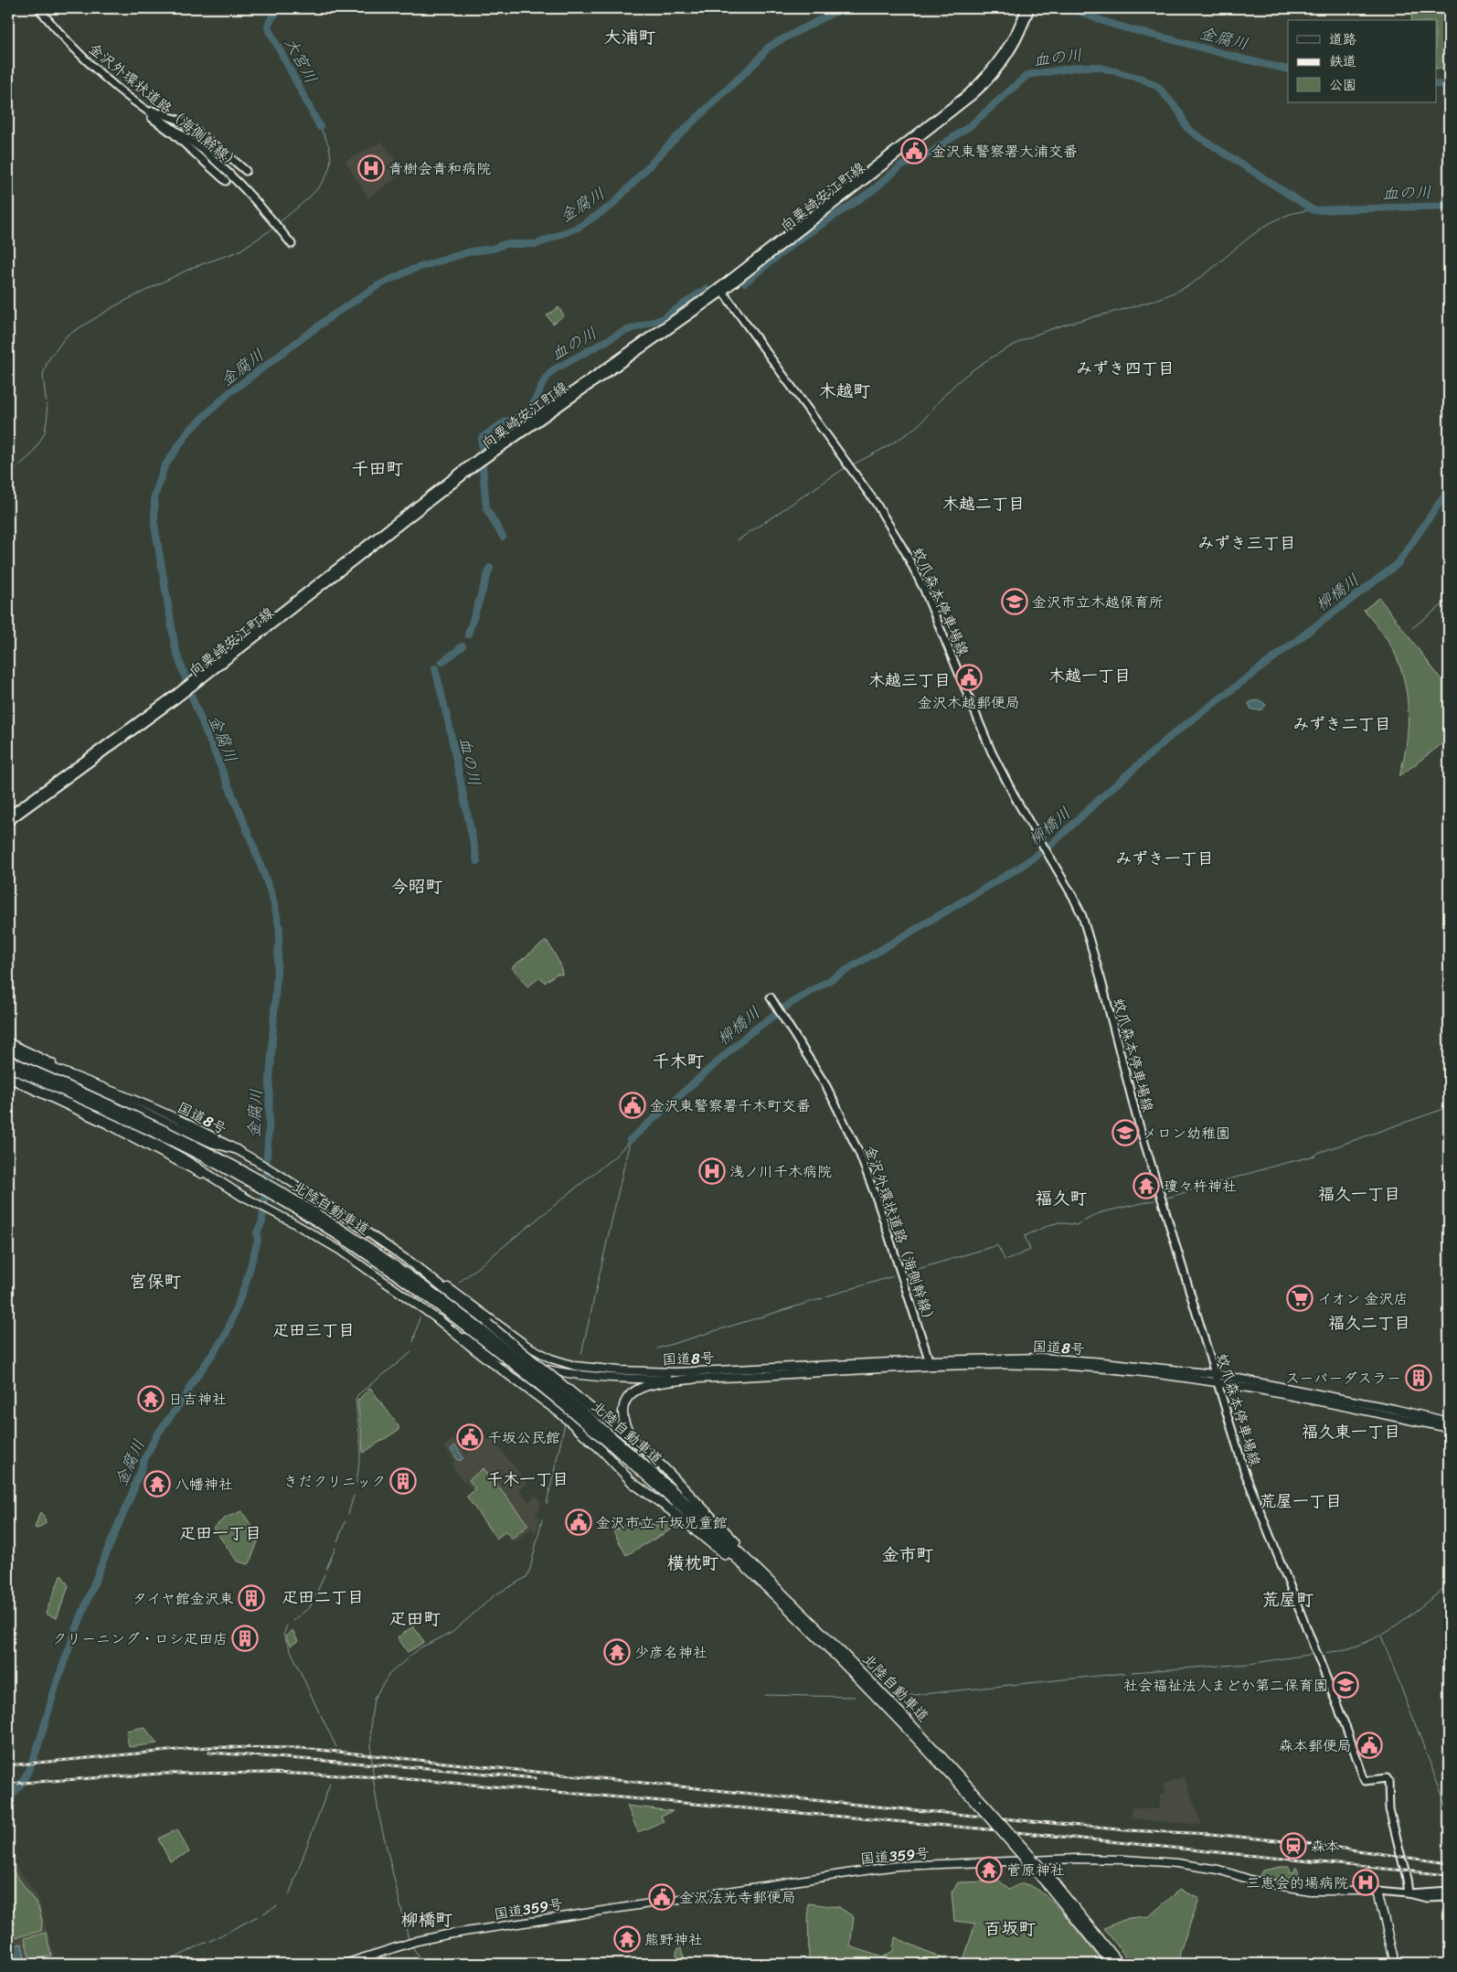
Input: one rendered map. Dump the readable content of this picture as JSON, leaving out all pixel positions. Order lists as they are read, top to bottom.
{
  "streets": {
    "highway": ["国道8号", "北陸自動車道", "国道359号"],
    "main road": ["金沢外環状道路（海側幹線）", "向粟崎安江町線", "蚊爪森本停車場線"]
  },
  "crossings": [
    ["金沢外環状道路（海側幹線）", "国道8号"],
    ["向粟崎安江町線", "蚊爪森本停車場線"],
    ["蚊爪森本停車場線", "国道8号"]
  ],
  "districts": [
    "大浦町",
    "みずき四丁目",
    "木越町",
    "千田町",
    "木越二丁目",
    "みずき三丁目",
    "木越一丁目",
    "木越三丁目",
    "みずき二丁目",
    "みずき一丁目",
    "今昭町",
    "千木町",
    "福久一丁目",
    "福久町",
    "宮保町",
    "福久二丁目",
    "疋田三丁目",
    "福久東一丁目",
    "千木一丁目",
    "荒屋一丁目",
    "疋田一丁目",
    "金市町",
    "横枕町",
    "疋田二丁目",
    "荒屋町",
    "疋田町",
    "柳橋町",
    "百坂町"
  ],
  "water": [
    "金腐川",
    "血の川",
    "大宮川",
    "柳橋川"
  ],
  "places": {
    "public building": [
      "金沢東警察署大浦交番",
      "金沢木越郵便局",
      "金沢東警察署千木町交番",
      "千坂公民館",
      "金沢市立千坂児童館",
      "森本郵便局",
      "金沢法光寺郵便局"
    ],
    "hospital": ["青樹会青和病院", "浅ノ川千木病院", "三恵会的場病院"],
    "school or university": ["金沢市立木越保育所", "メロン幼稚園", "社会福祉法人まどか第二保育園"],
    "temple": [
      "瓊々杵神社",
      "日吉神社",
      "八幡神社",
      "少彦名神社",
      "菅原神社",
      "熊野神社"
    ],
    "supermarket": ["イオン 金沢店"],
    "building": [
      "スーパーダスラー",
      "きだクリニック",
      "タイヤ館金沢東",
      "クリーニング・ロシ疋田店"
    ],
    "station": ["森本"]
  },
  "legend": ["道路", "鉄道", "公園"]
}
